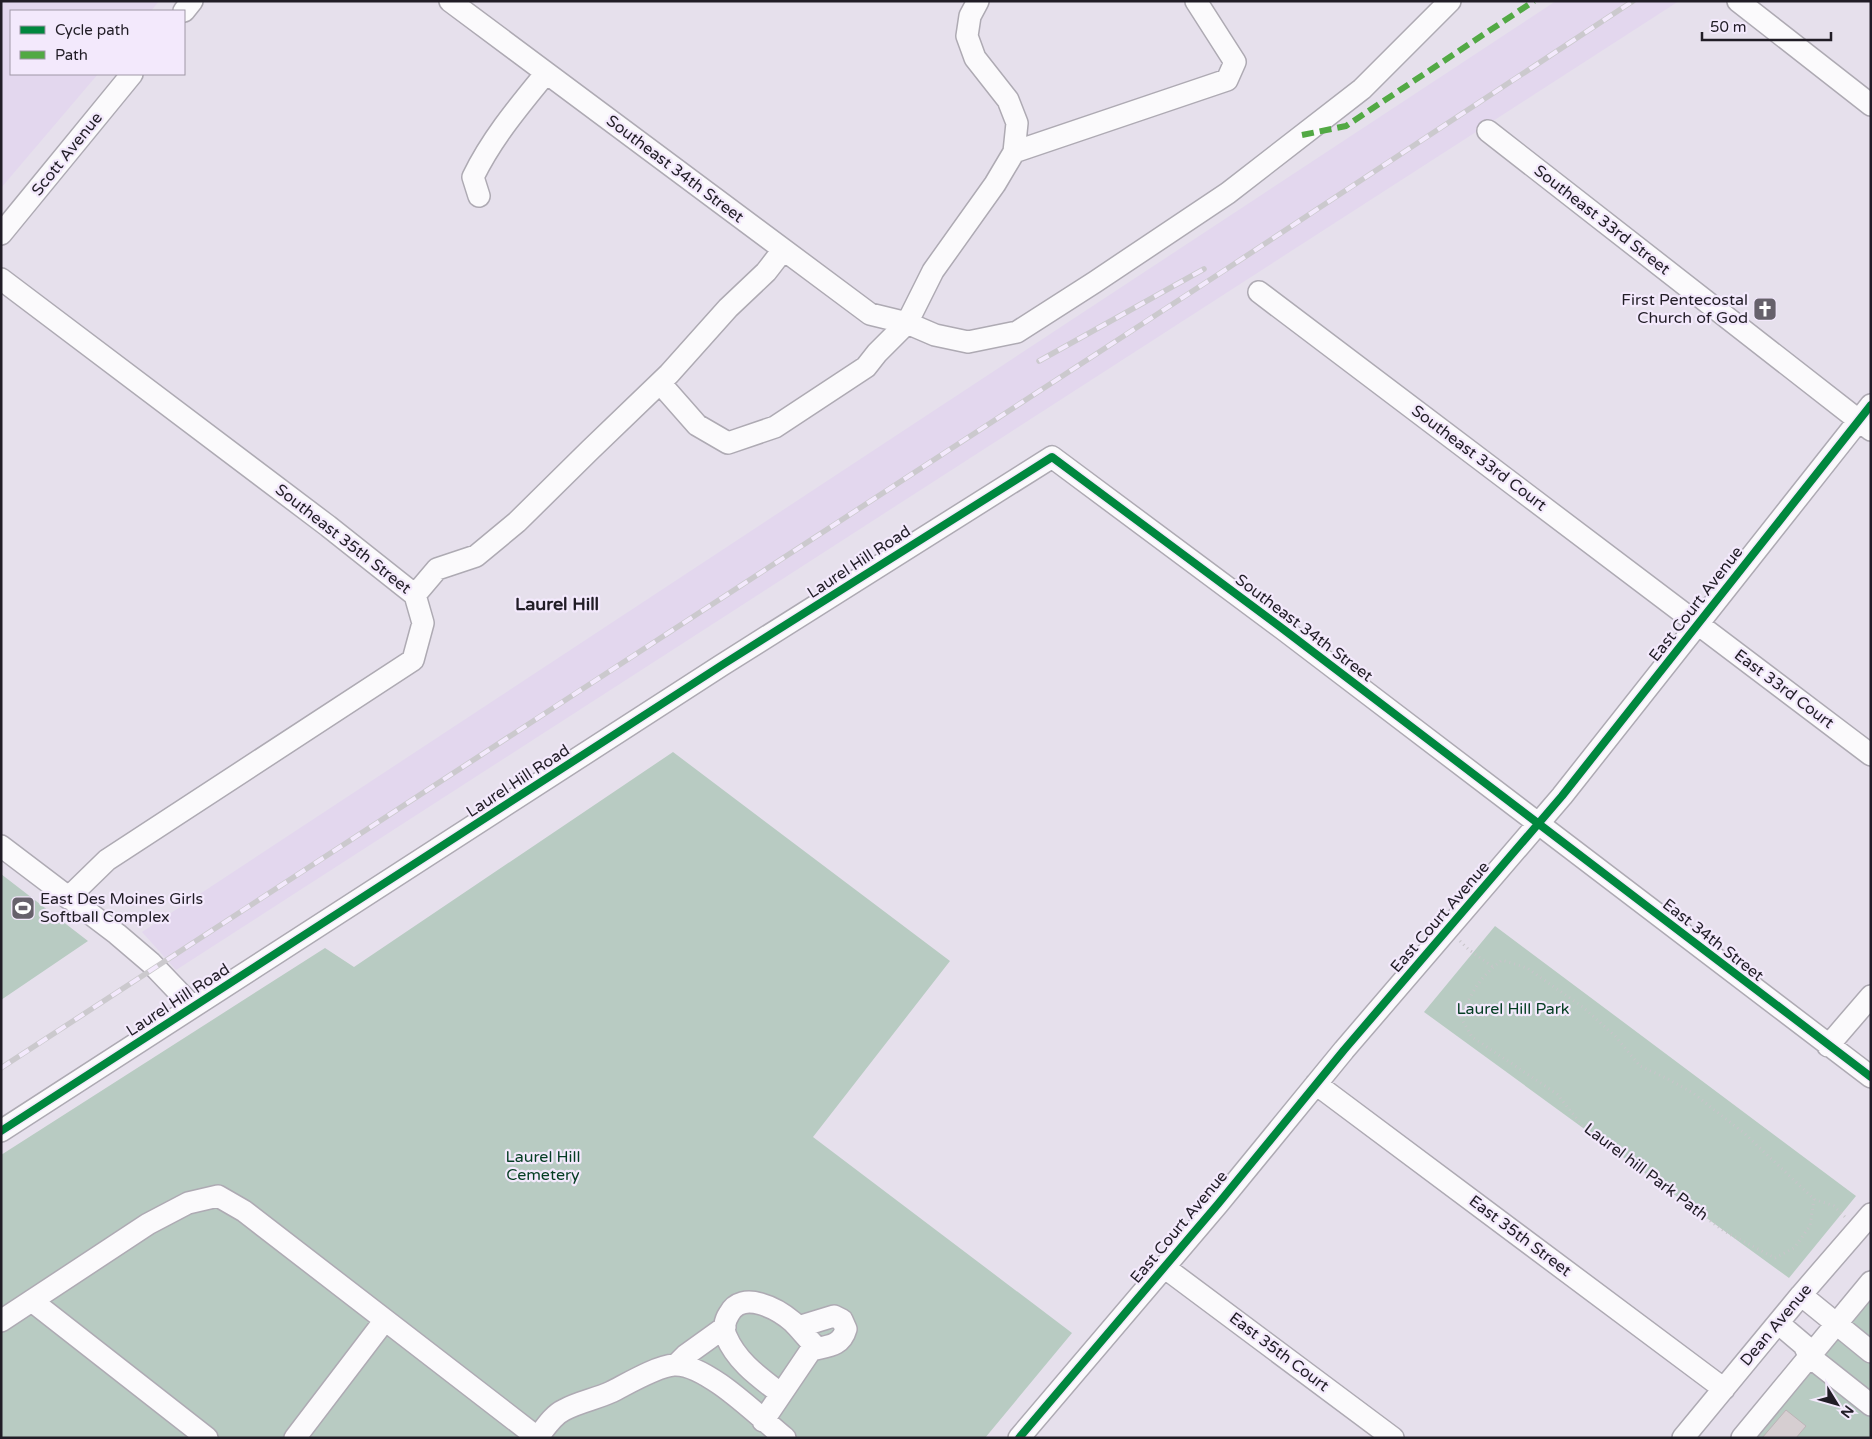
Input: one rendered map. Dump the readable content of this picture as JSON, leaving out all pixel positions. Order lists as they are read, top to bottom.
{
  "streets": {
    "street": [
      "Scott Avenue",
      "Southeast 34th Street",
      "Southeast 33rd Street",
      "Southeast 33rd Court",
      "Southeast 35th Street",
      "Laurel Hill Road",
      "East Court Avenue",
      "East 33rd Court",
      "East 34th Street",
      "East 35th Street",
      "Dean Avenue",
      "East 35th Court"
    ],
    "path": ["Laurel hill Park Path"]
  },
  "crossings": [
    ["Southeast 34th Street", "Laurel Hill Road"],
    ["Southeast 34th Street", "East Court Avenue"],
    ["Southeast 34th Street", "East 34th Street"],
    ["Southeast 33rd Street", "East Court Avenue"],
    ["Southeast 33rd Court", "East Court Avenue"],
    ["Southeast 33rd Court", "East 33rd Court"],
    ["East Court Avenue", "East 33rd Court"],
    ["East Court Avenue", "East 34th Street"],
    ["East Court Avenue", "East 35th Street"],
    ["East Court Avenue", "East 35th Court"],
    ["East 35th Street", "Dean Avenue"]
  ],
  "districts": ["Laurel Hill"],
  "parks": ["Laurel Hill Park", "Laurel Hill Cemetery"],
  "places": {
    "church": ["First Pentecostal Church of God"],
    "sports": ["East Des Moines Girls Softball Complex"]
  },
  "legend": ["Cycle path", "Path"],
  "scale_bar": "50 m",
  "north": "bottom right"
}
